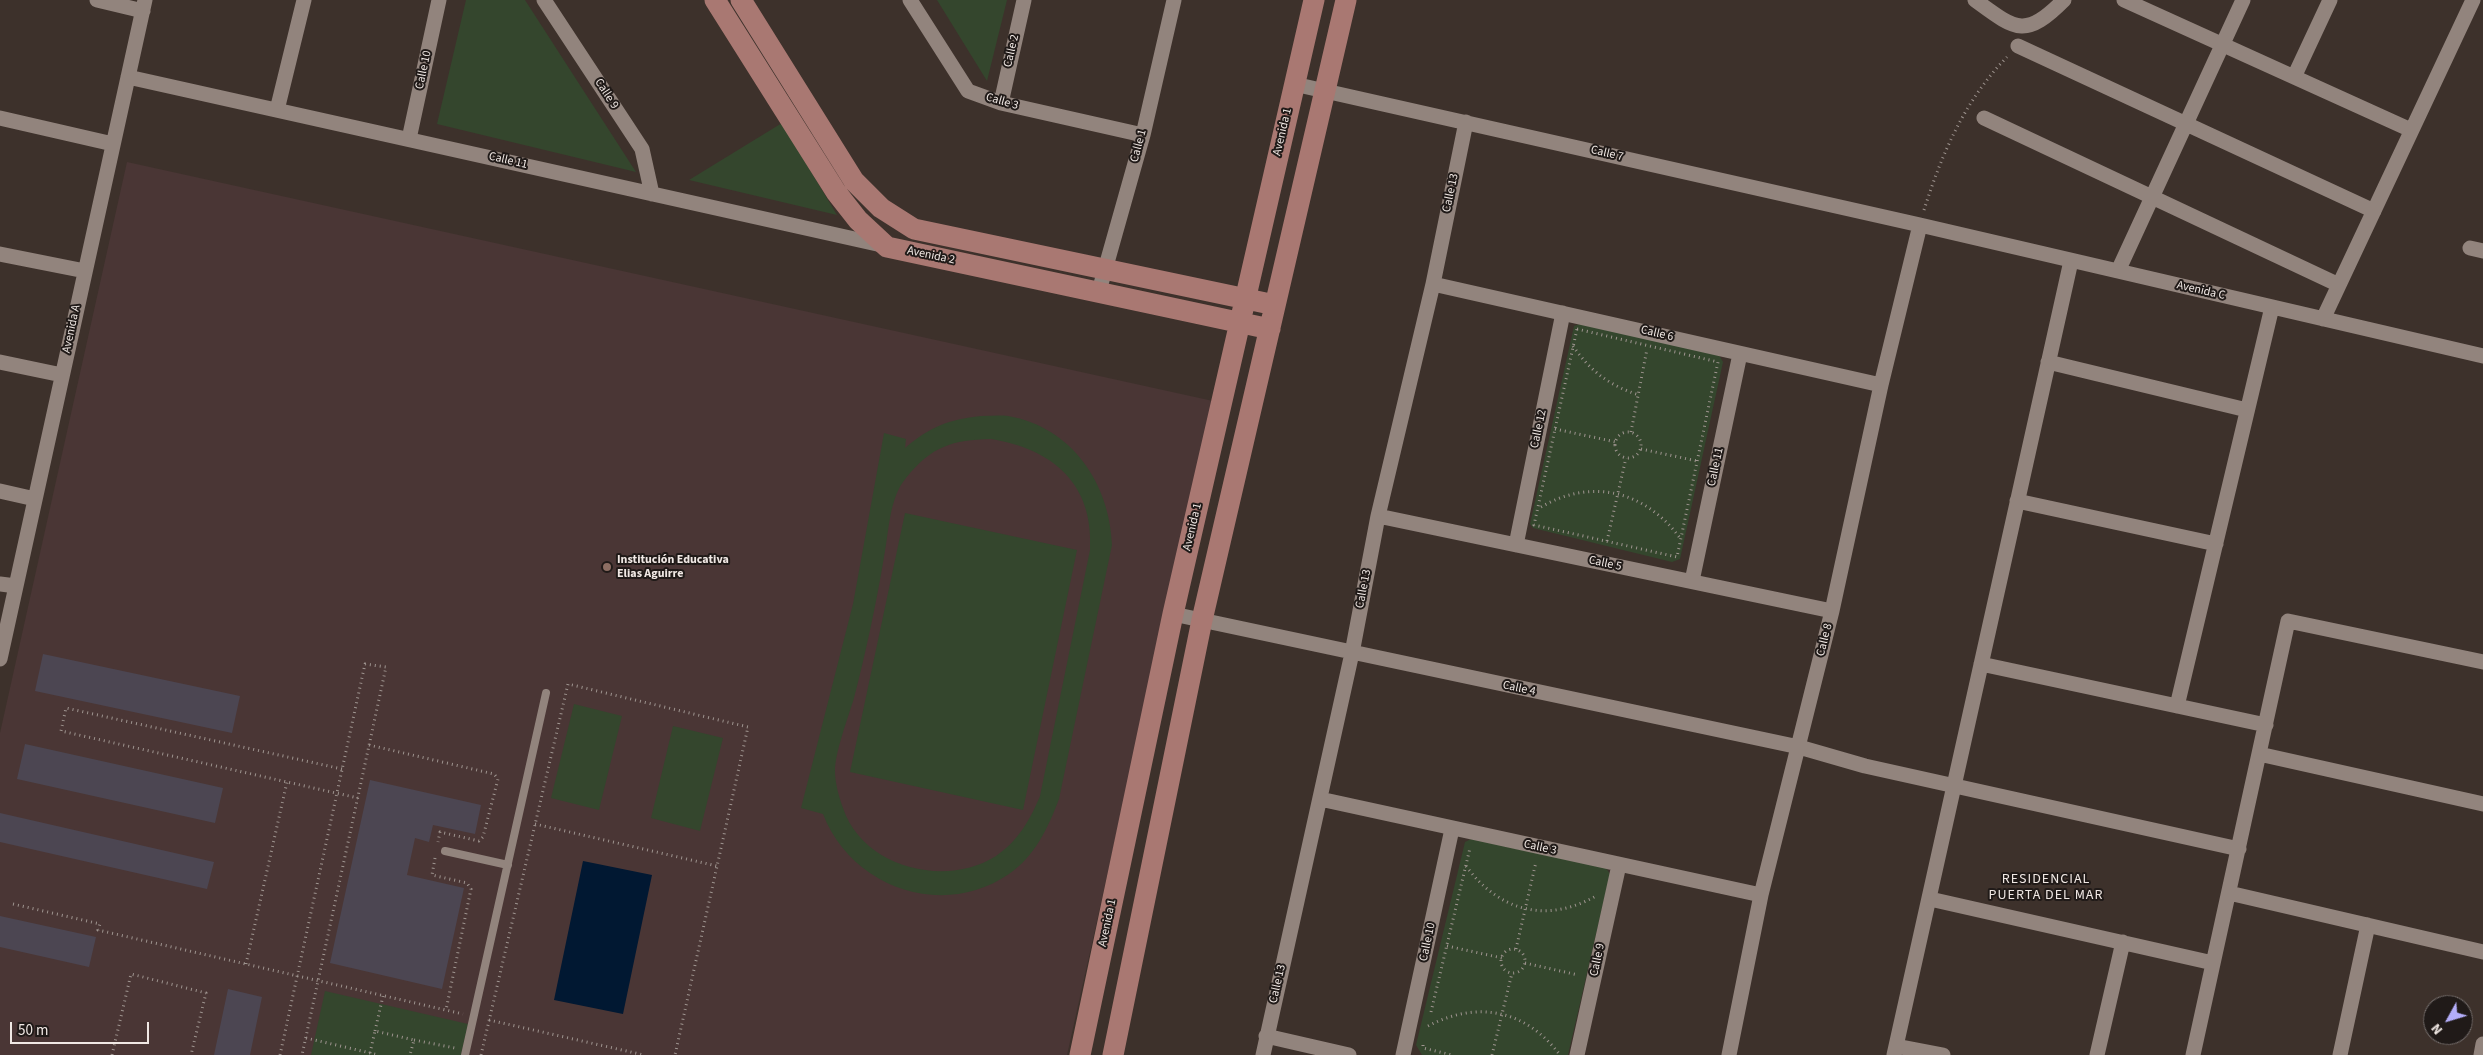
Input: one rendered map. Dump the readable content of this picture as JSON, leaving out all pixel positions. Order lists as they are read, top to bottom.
{
  "streets": {
    "street": [
      "Calle 2",
      "Calle 10",
      "Calle 9",
      "Calle 3",
      "Avenida 1",
      "Calle 1",
      "Calle 7",
      "Calle 11",
      "Calle 13",
      "Avenida 2",
      "Avenida C",
      "Avenida A",
      "Calle 6",
      "Calle 12",
      "Calle 5",
      "Calle 8",
      "Calle 4"
    ]
  },
  "crossings": [
    ["Calle 2", "Calle 3"],
    ["Calle 10", "Calle 3"],
    ["Calle 10", "Calle 11"],
    ["Calle 9", "Calle 3"],
    ["Calle 9", "Calle 11"],
    ["Calle 3", "Calle 1"],
    ["Calle 3", "Calle 13"],
    ["Calle 3", "Calle 8"],
    ["Avenida 1", "Calle 7"],
    ["Avenida 1", "Avenida 2"],
    ["Avenida 1", "Calle 4"],
    ["Calle 1", "Avenida 2"],
    ["Calle 7", "Calle 13"],
    ["Calle 7", "Avenida C"],
    ["Calle 7", "Calle 8"],
    ["Calle 11", "Avenida 2"],
    ["Calle 11", "Avenida A"],
    ["Calle 11", "Calle 6"],
    ["Calle 11", "Calle 5"],
    ["Calle 13", "Calle 6"],
    ["Calle 13", "Calle 5"],
    ["Calle 13", "Calle 4"],
    ["Avenida C", "Calle 8"],
    ["Calle 6", "Calle 12"],
    ["Calle 6", "Calle 8"],
    ["Calle 12", "Calle 5"],
    ["Calle 5", "Calle 8"],
    ["Calle 8", "Calle 4"]
  ],
  "districts": ["RESIDENCIAL PUERTA DEL MAR"],
  "places": ["Institución Educativa Elias Aguirre"],
  "scale_bar": "50 m",
  "north": "bottom left"
}
